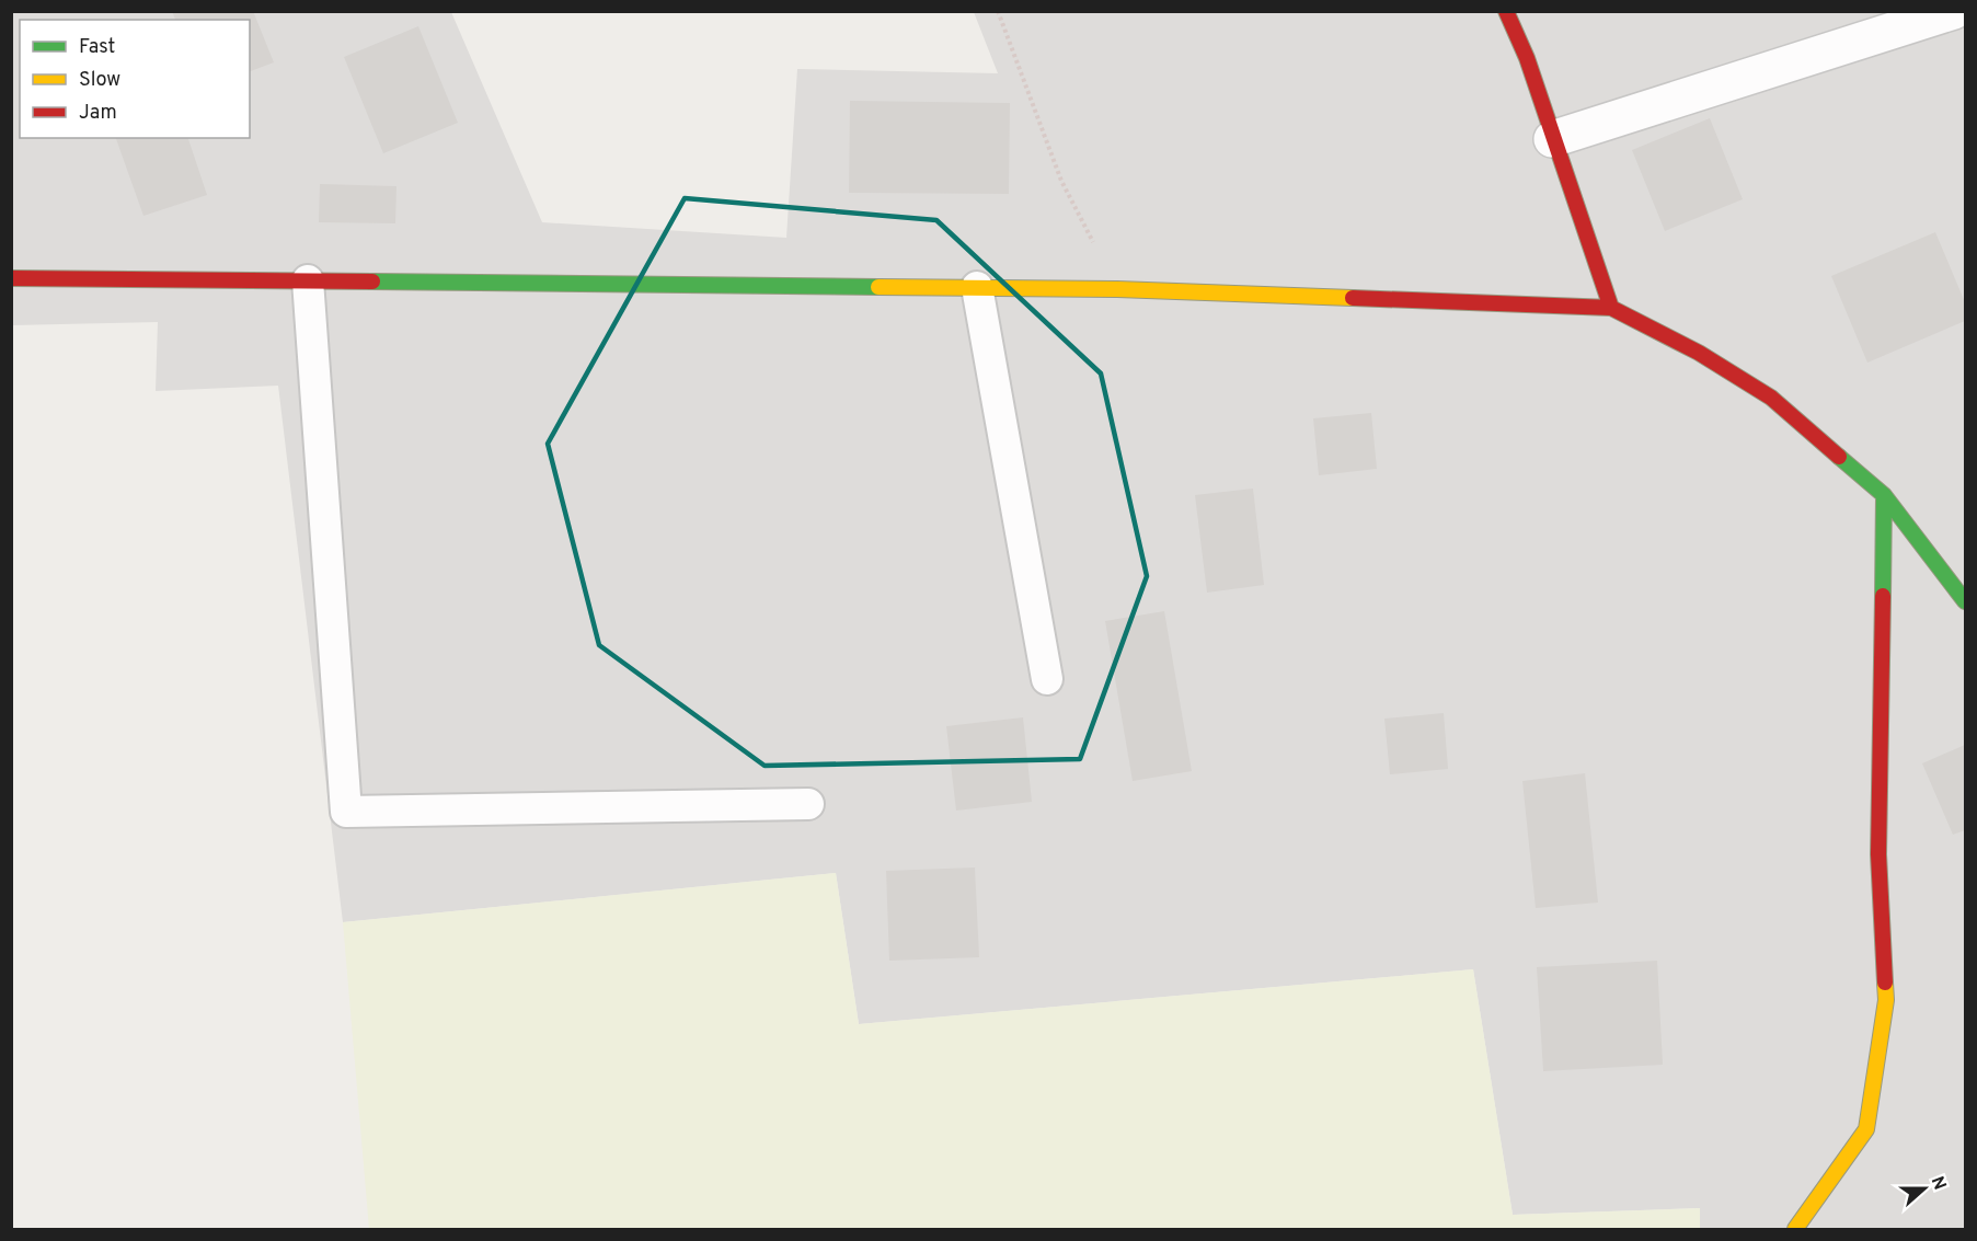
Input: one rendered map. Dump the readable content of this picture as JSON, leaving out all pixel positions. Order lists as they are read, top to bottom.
{
  "legend": ["Fast", "Slow", "Jam"],
  "north": "right"
}
